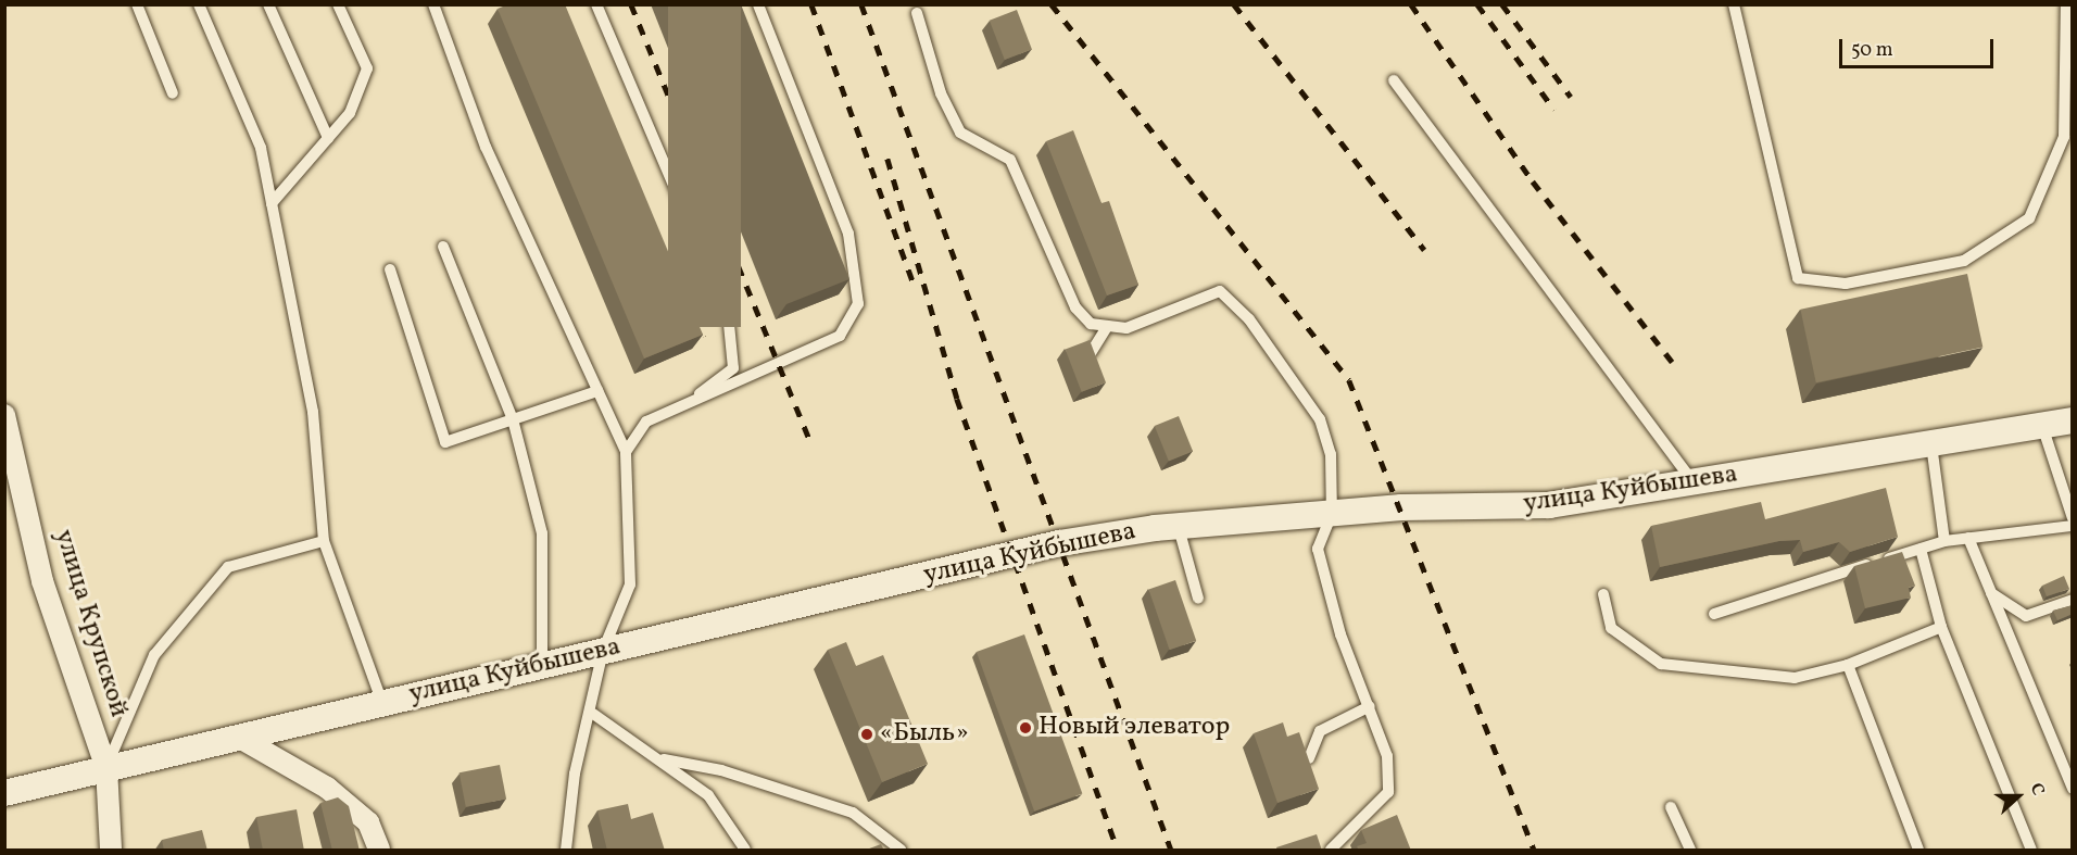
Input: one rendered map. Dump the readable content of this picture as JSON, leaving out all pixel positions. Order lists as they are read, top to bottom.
{
  "streets": {
    "street": ["улица Куйбышева", "улица Крупской"]
  },
  "crossings": [
    ["улица Куйбышева", "улица Крупской"]
  ],
  "places": ["Новый элеватор", "«Быль»"],
  "scale_bar": "50 m",
  "north": "right"
}
